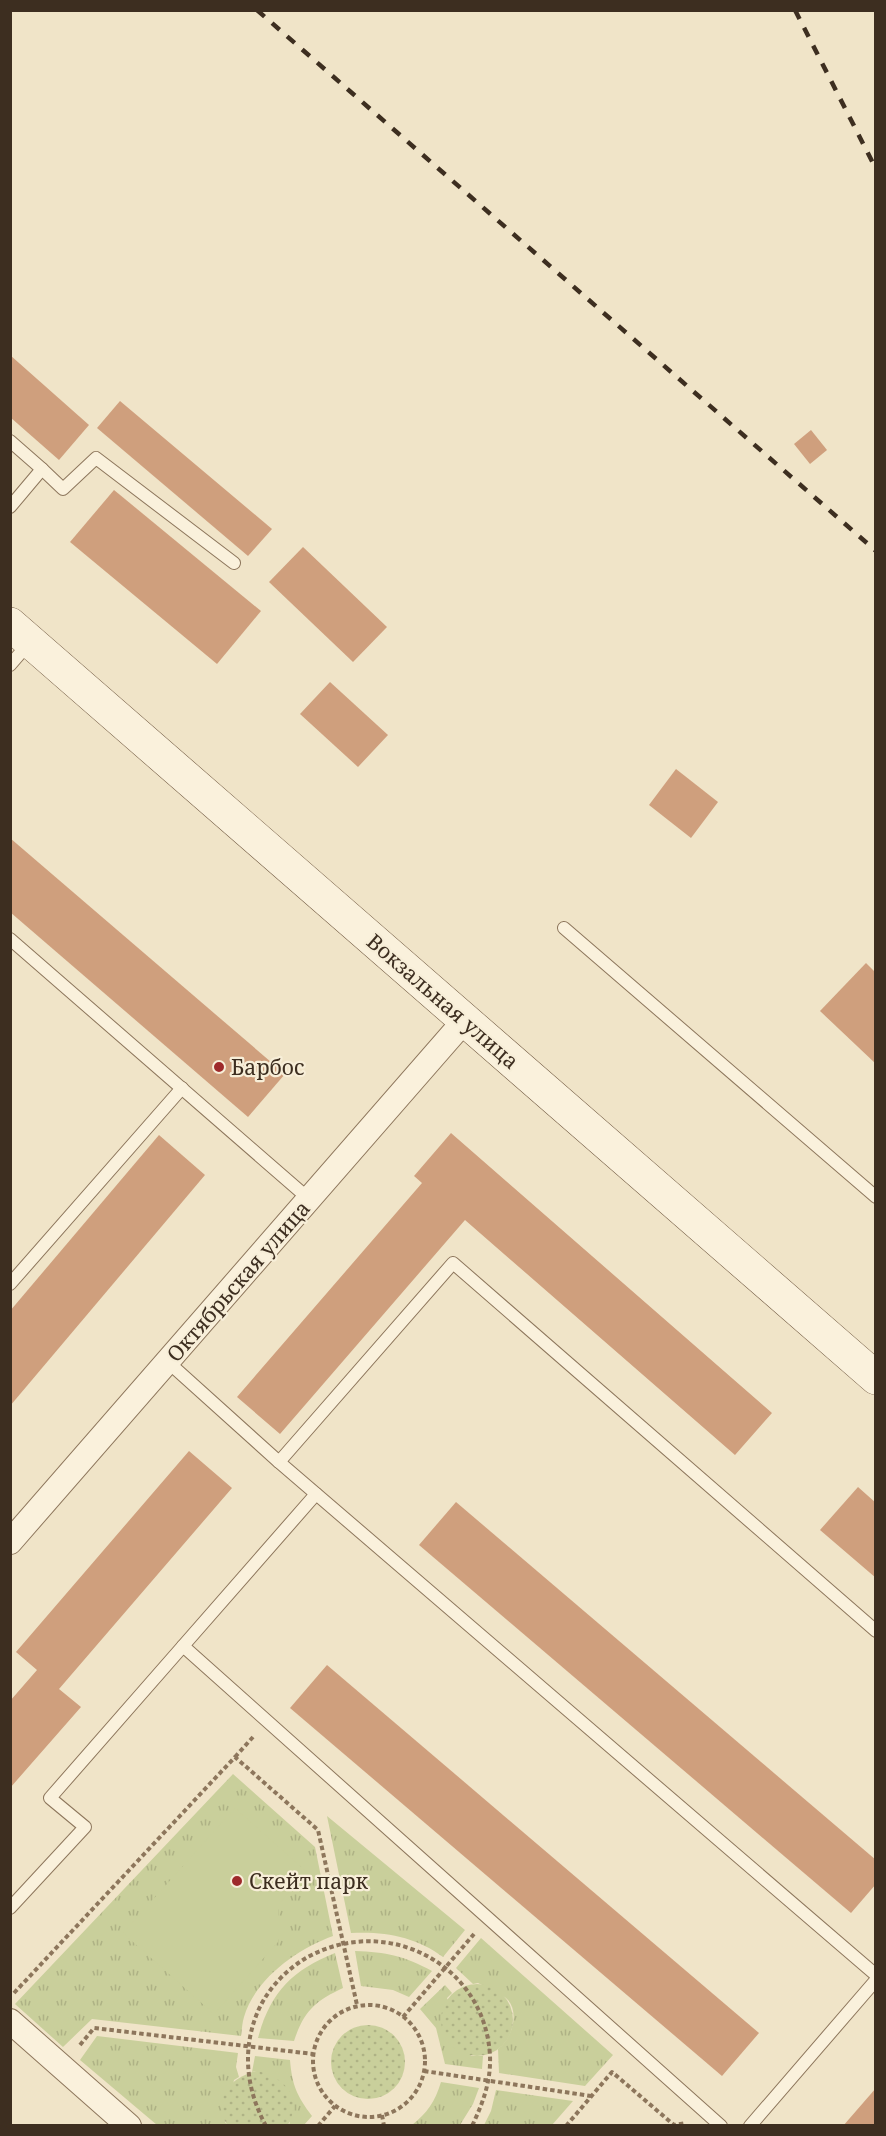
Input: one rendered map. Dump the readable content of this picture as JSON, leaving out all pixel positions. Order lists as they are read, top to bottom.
{
  "streets": {
    "main road": ["Вокзальная улица"],
    "street": ["Октябрьская улица"]
  },
  "crossings": [
    ["Вокзальная улица", "Октябрьская улица"]
  ],
  "places": ["Барбос", "Скейт парк"]
}
